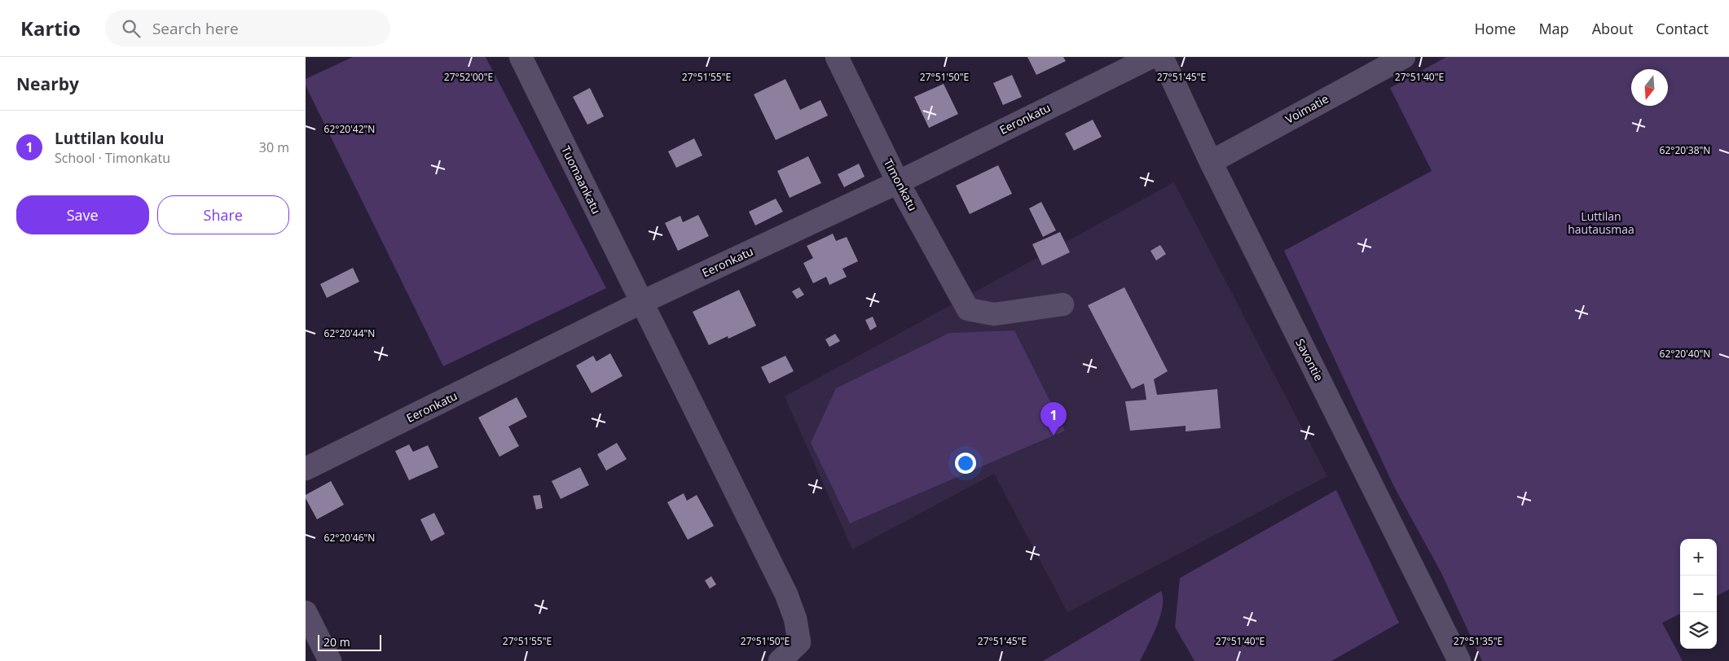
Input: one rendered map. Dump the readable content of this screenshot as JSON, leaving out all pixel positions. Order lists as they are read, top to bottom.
{
  "streets": {
    "street": [
      "Voimatie",
      "Eeronkatu",
      "Tuomaankatu",
      "Timonkatu",
      "Savontie"
    ]
  },
  "crossings": [
    ["Voimatie", "Savontie"],
    ["Eeronkatu", "Tuomaankatu"],
    ["Eeronkatu", "Timonkatu"]
  ],
  "parks": ["Luttilan hautausmaa"],
  "scale_bar": "20 m",
  "north": "bottom",
  "page": {
    "header": "Kartio",
    "search": "Search here",
    "nav": [
      "Home",
      "Map",
      "About",
      "Contact"
    ],
    "heading": "Nearby",
    "list": [
      {
        "mark": "1",
        "name": "Luttilan koulu",
        "note": "School · Timonkatu",
        "value": "30 m"
      }
    ],
    "buttons": ["Save", "Share"],
    "pins": "1",
    "map_buttons": ["+", "−"],
    "scale": "20 m"
  },
  "coordinates": [
    "27°52'00\"E",
    "27°51'55\"E",
    "27°51'50\"E",
    "27°51'45\"E",
    "27°51'40\"E",
    "62°20'42\"N",
    "62°20'38\"N",
    "62°20'44\"N",
    "62°20'40\"N",
    "62°20'46\"N",
    "27°51'35\"E"
  ]
}
